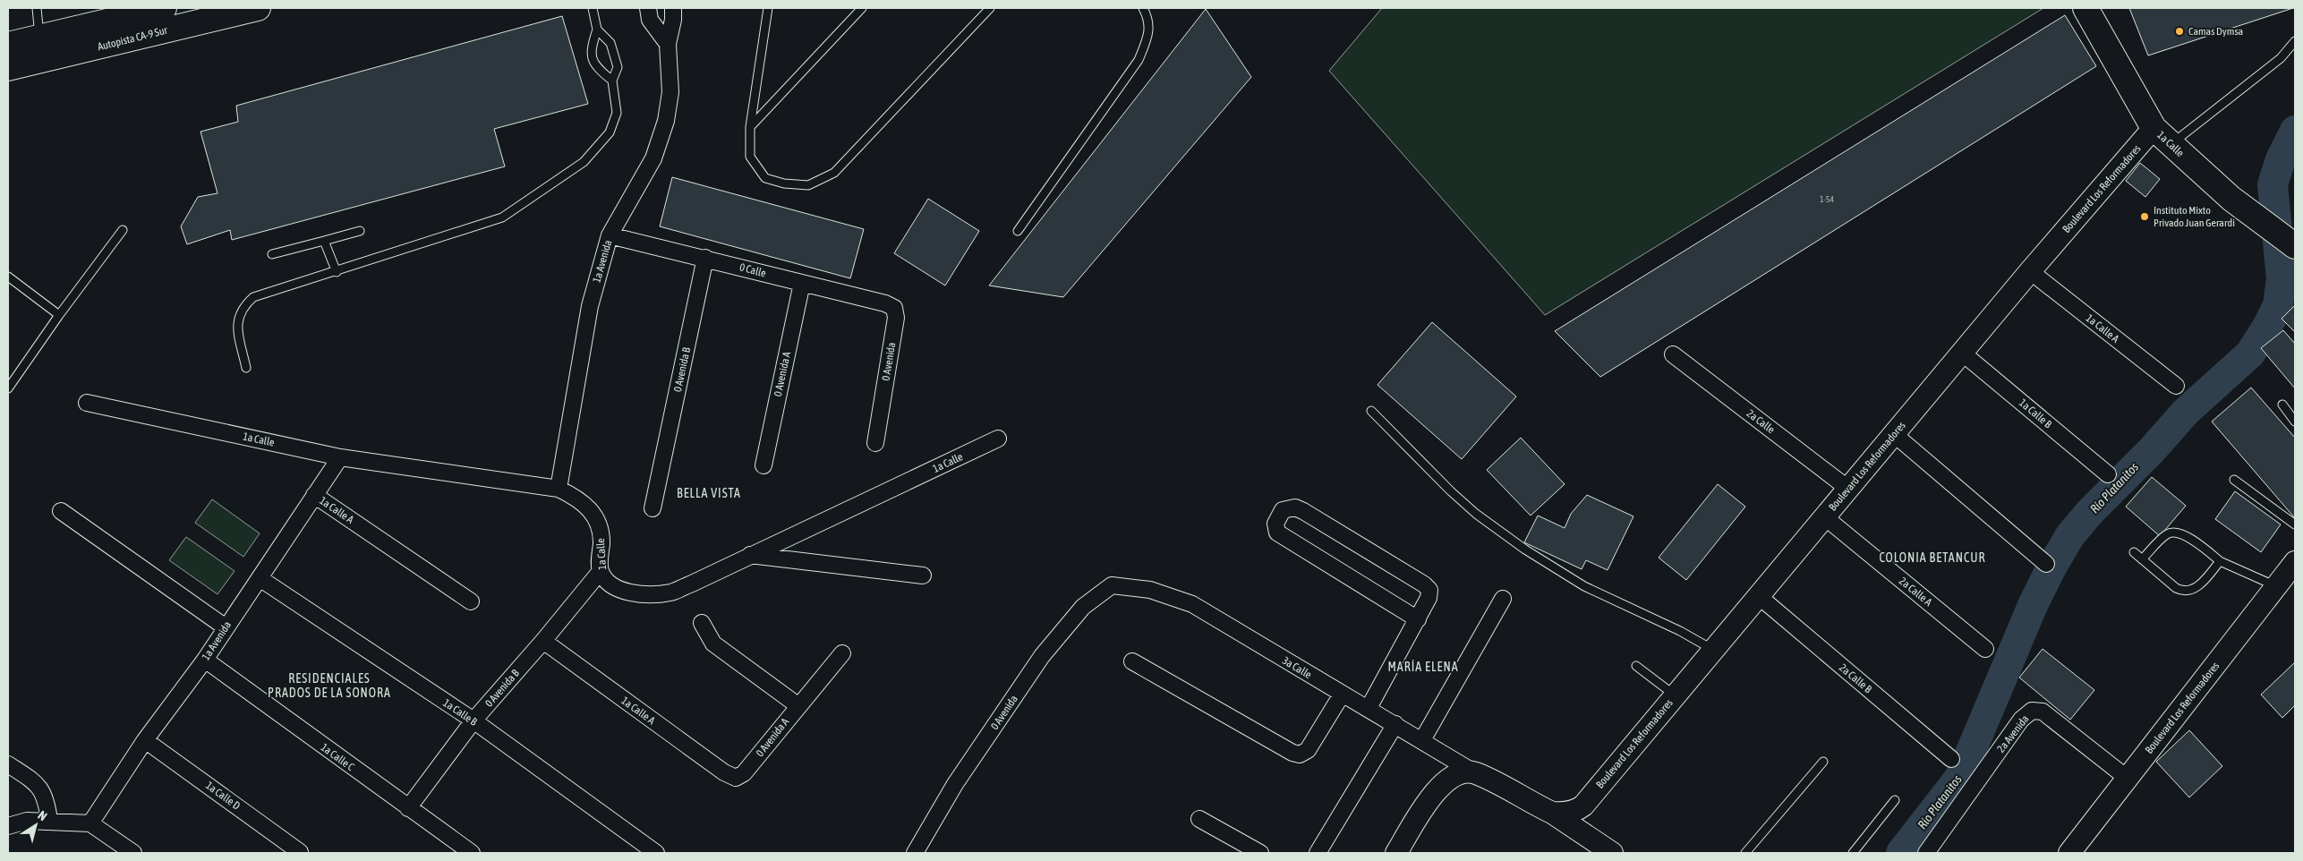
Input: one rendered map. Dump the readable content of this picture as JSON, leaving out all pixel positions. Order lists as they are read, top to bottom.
{
  "streets": {
    "main road": ["Autopista CA-9 Sur", "1a Calle", "Boulevard Los Reformadores"],
    "street": [
      "1a Avenida",
      "0 Calle",
      "1a Calle A",
      "0 Avenida",
      "0 Avenida B",
      "0 Avenida A",
      "1a Calle B",
      "2a Calle",
      "2a Calle A",
      "3a Calle",
      "2a Calle B",
      "2a Avenida",
      "1a Calle C",
      "1a Calle D"
    ]
  },
  "crossings": [
    ["1a Calle", "Boulevard Los Reformadores"],
    ["1a Calle", "1a Avenida"],
    ["1a Calle", "0 Avenida B"],
    ["Boulevard Los Reformadores", "1a Calle A"],
    ["Boulevard Los Reformadores", "1a Calle B"],
    ["Boulevard Los Reformadores", "2a Calle"],
    ["Boulevard Los Reformadores", "2a Calle A"],
    ["Boulevard Los Reformadores", "2a Calle B"],
    ["Boulevard Los Reformadores", "2a Avenida"],
    ["1a Avenida", "0 Calle"],
    ["1a Avenida", "1a Calle A"],
    ["1a Avenida", "1a Calle B"],
    ["1a Avenida", "1a Calle C"],
    ["1a Avenida", "1a Calle D"],
    ["0 Calle", "0 Avenida"],
    ["0 Calle", "0 Avenida B"],
    ["0 Calle", "0 Avenida A"],
    ["1a Calle A", "0 Avenida B"],
    ["1a Calle A", "0 Avenida A"],
    ["0 Avenida", "3a Calle"],
    ["0 Avenida B", "1a Calle B"],
    ["0 Avenida B", "1a Calle C"]
  ],
  "districts": [
    "BELLA VISTA",
    "COLONIA BETANCUR",
    "MARÍA ELENA",
    "RESIDENCIALES PRADOS DE LA SONORA"
  ],
  "water": ["Río Platanitos"],
  "places": ["Camas Dymsa", "Instituto Mixto Privado Juan Gerardi"],
  "house_numbers": ["1-54"],
  "north": "top right"
}
